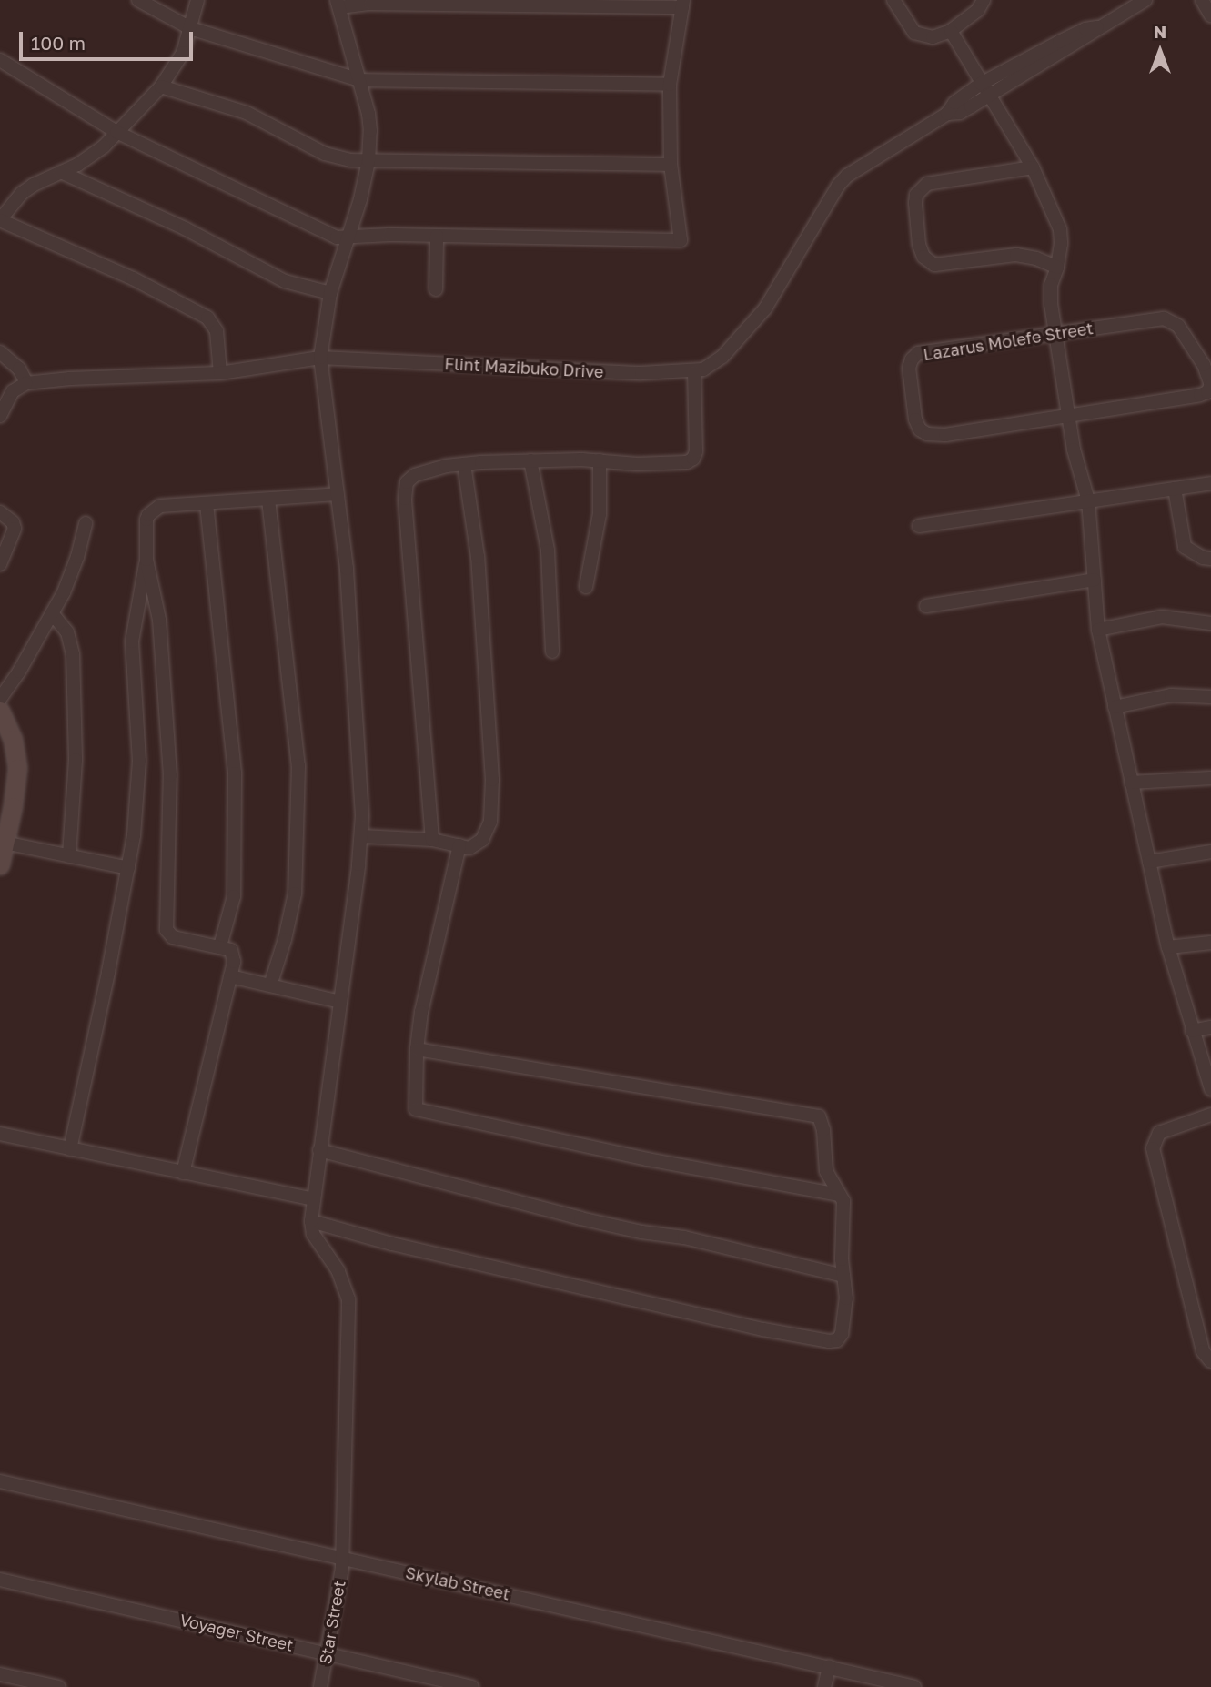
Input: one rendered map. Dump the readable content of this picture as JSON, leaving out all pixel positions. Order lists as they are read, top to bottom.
{
  "streets": {
    "street": [
      "Lazarus Molefe Street",
      "Flint Mazibuko Drive",
      "Skylab Street",
      "Star Street",
      "Voyager Street"
    ]
  },
  "crossings": [
    ["Skylab Street", "Star Street"],
    ["Star Street", "Voyager Street"]
  ],
  "scale_bar": "100 m",
  "north": "top"
}
